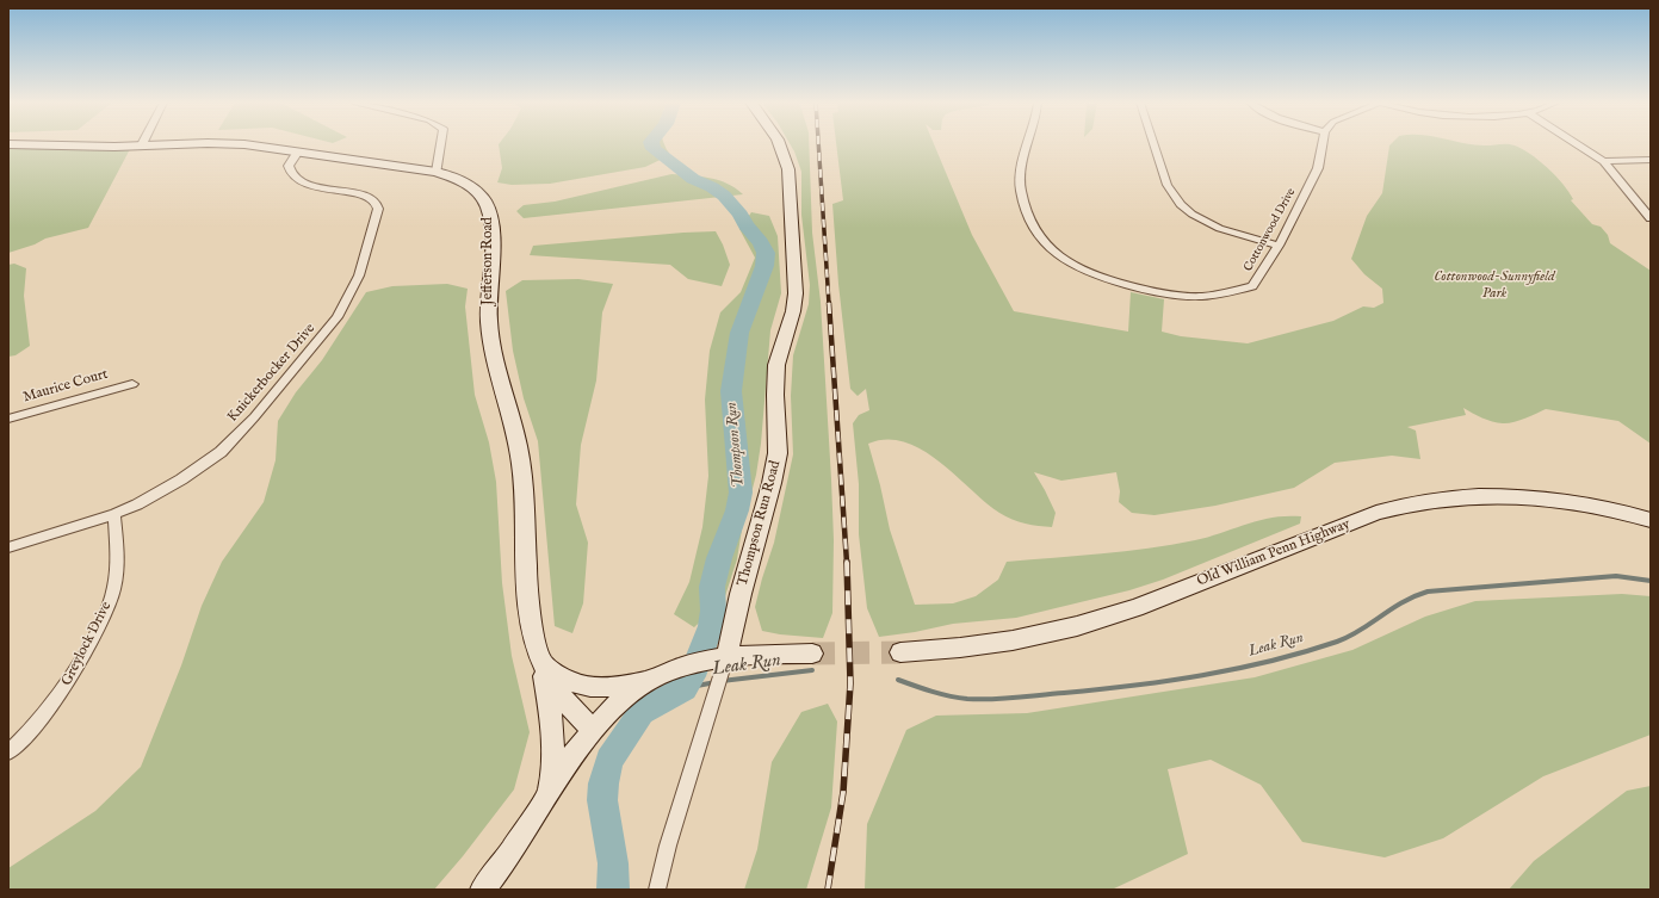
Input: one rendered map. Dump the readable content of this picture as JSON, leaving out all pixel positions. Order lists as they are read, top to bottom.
{
  "streets": {
    "street": [
      "Cottonwood Drive",
      "Jefferson Road",
      "Knickerbocker Drive",
      "Maurice Court",
      "Thompson Run Road",
      "Old William Penn Highway",
      "Greylock Drive"
    ]
  },
  "crossings": [
    ["Jefferson Road", "Knickerbocker Drive"],
    ["Knickerbocker Drive", "Greylock Drive"]
  ],
  "water": ["Thompson Run", "Leak Run"],
  "parks": ["Cottonwood-Sunnyfield Park"]
}
